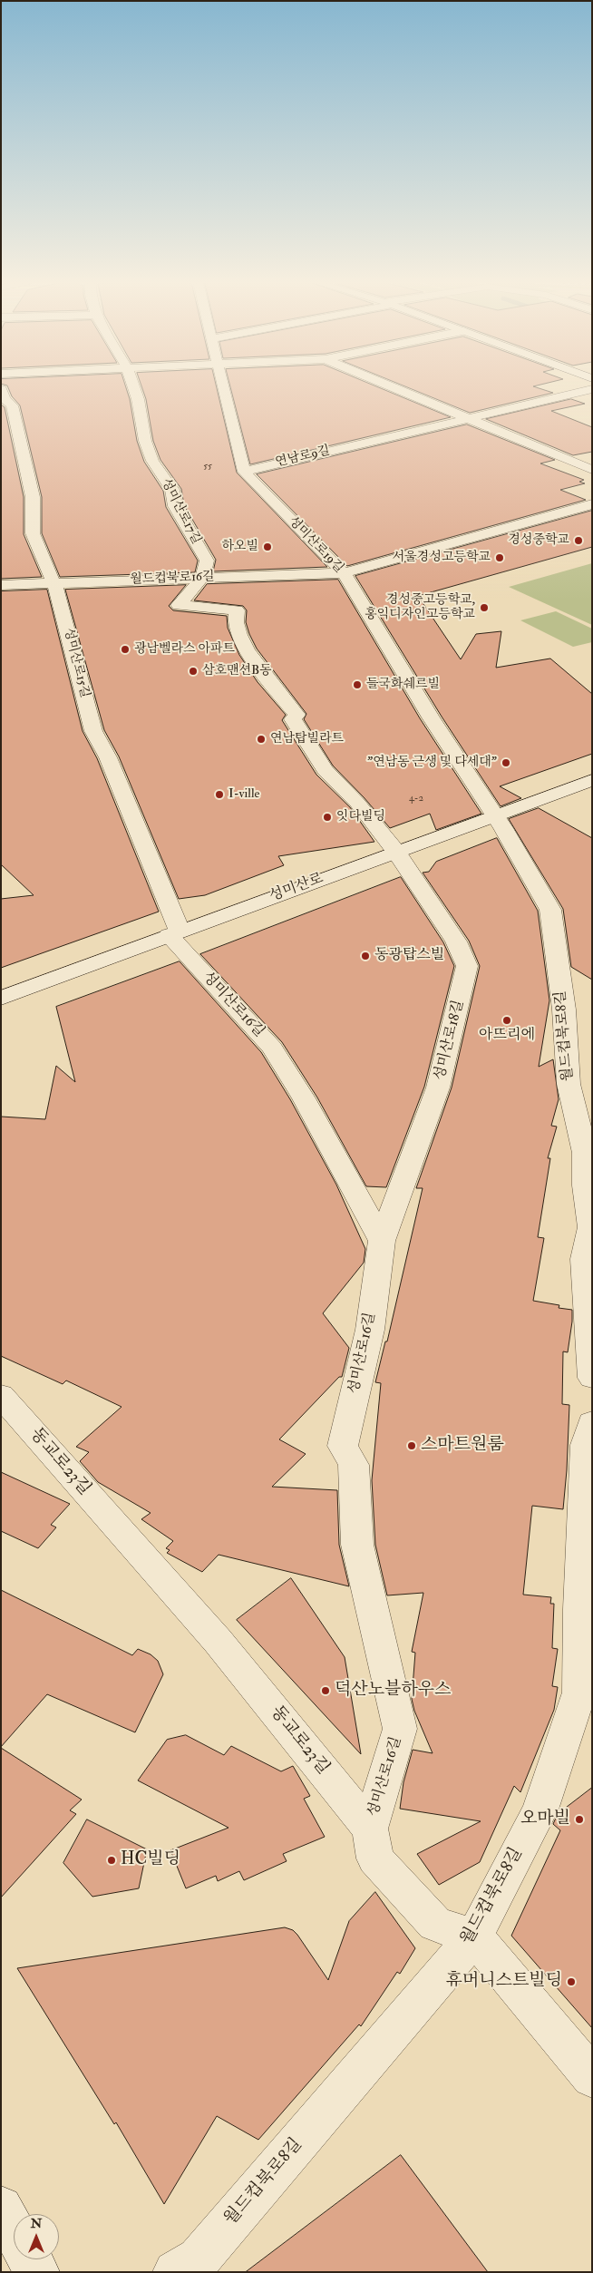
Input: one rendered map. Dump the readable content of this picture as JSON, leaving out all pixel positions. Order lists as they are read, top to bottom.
{
  "streets": {
    "street": [
      "연남로9길",
      "성미산로17길",
      "성미산로19길",
      "월드컵북로16길",
      "성미산로15길",
      "성미산로",
      "성미산로16길",
      "월드컵북로8길",
      "성미산로18길",
      "동교로23길"
    ]
  },
  "crossings": [
    ["연남로9길", "성미산로19길"],
    ["성미산로17길", "월드컵북로16길"],
    ["성미산로19길", "월드컵북로16길"],
    ["성미산로19길", "성미산로"],
    ["성미산로19길", "월드컵북로8길"],
    ["월드컵북로16길", "성미산로15길"],
    ["성미산로15길", "성미산로"],
    ["성미산로15길", "성미산로16길"],
    ["성미산로", "성미산로16길"],
    ["성미산로", "월드컵북로8길"],
    ["성미산로", "성미산로18길"],
    ["성미산로16길", "성미산로18길"],
    ["성미산로16길", "동교로23길"],
    ["월드컵북로8길", "동교로23길"]
  ],
  "places": [
    "경성중학교",
    "하오빌",
    "서울경성고등학교",
    "경성중고등학교, 홍익디자인고등학교",
    "광남벨라스 아파트",
    "삼호맨션B동",
    "들국화쉐르빌",
    "연남탑빌라트",
    "\"연남동 근생 및 다세대\"",
    "I-ville",
    "잇다빌딩",
    "동광탑스빌",
    "아뜨리에",
    "스마트원룸",
    "덕산노블하우스",
    "오마빌",
    "HC빌딩",
    "휴머니스트빌딩"
  ],
  "house_numbers": ["55", "4-2"],
  "north": "top"
}
